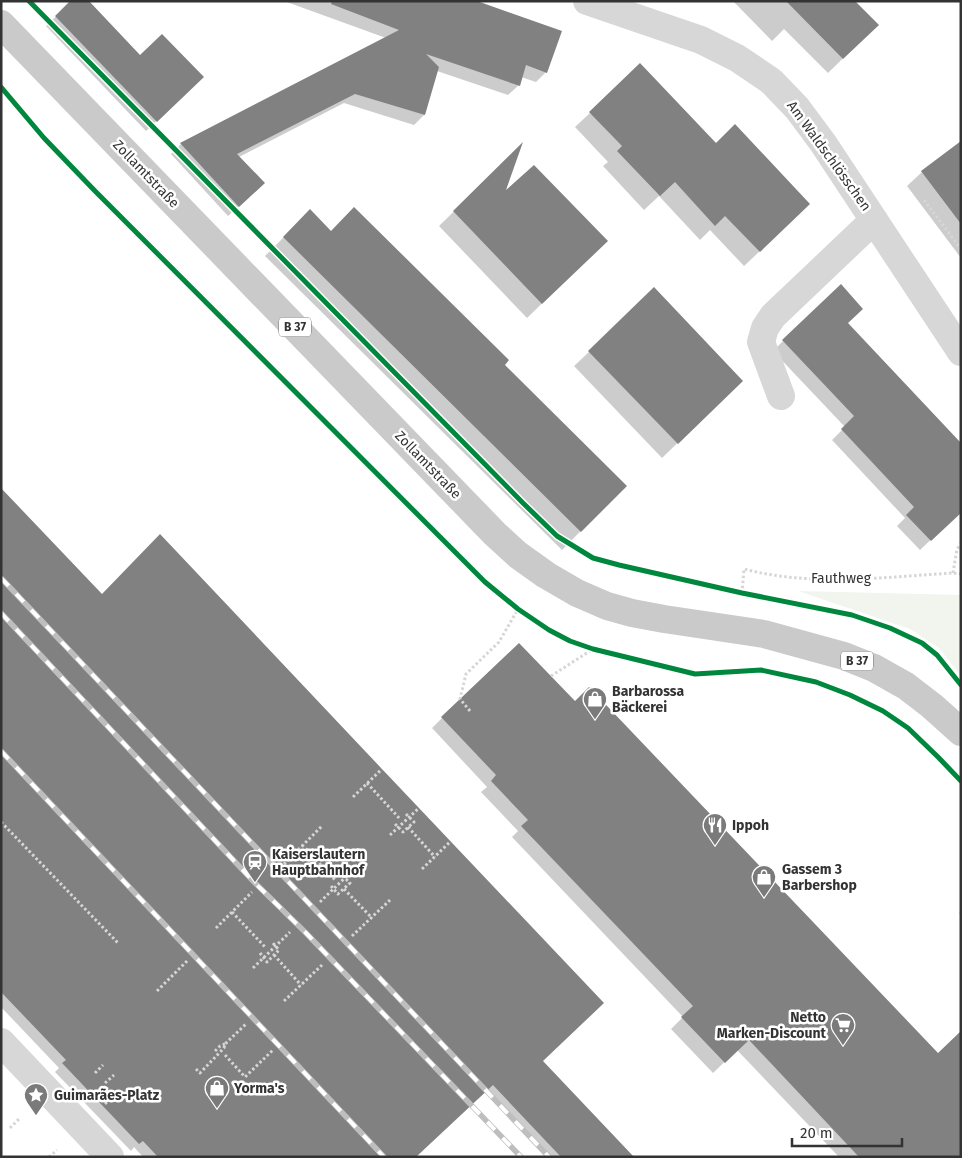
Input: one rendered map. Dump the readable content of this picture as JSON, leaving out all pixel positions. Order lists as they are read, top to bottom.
{
  "streets": {
    "main road": ["Zollamtstraße", "B 37"],
    "street": ["Am Waldschlösschen"],
    "path": ["Fauthweg"]
  },
  "places": {
    "shop": ["Barbarossa Bäckerei", "Gassem 3 Barbershop", "Yorma's"],
    "restaurant": ["Ippoh"],
    "station": ["Kaiserslautern Hauptbahnhof"],
    "supermarket": ["Netto Marken-Discount"],
    "place": ["Guimarães-Platz"]
  },
  "scale_bar": "20 m"
}
